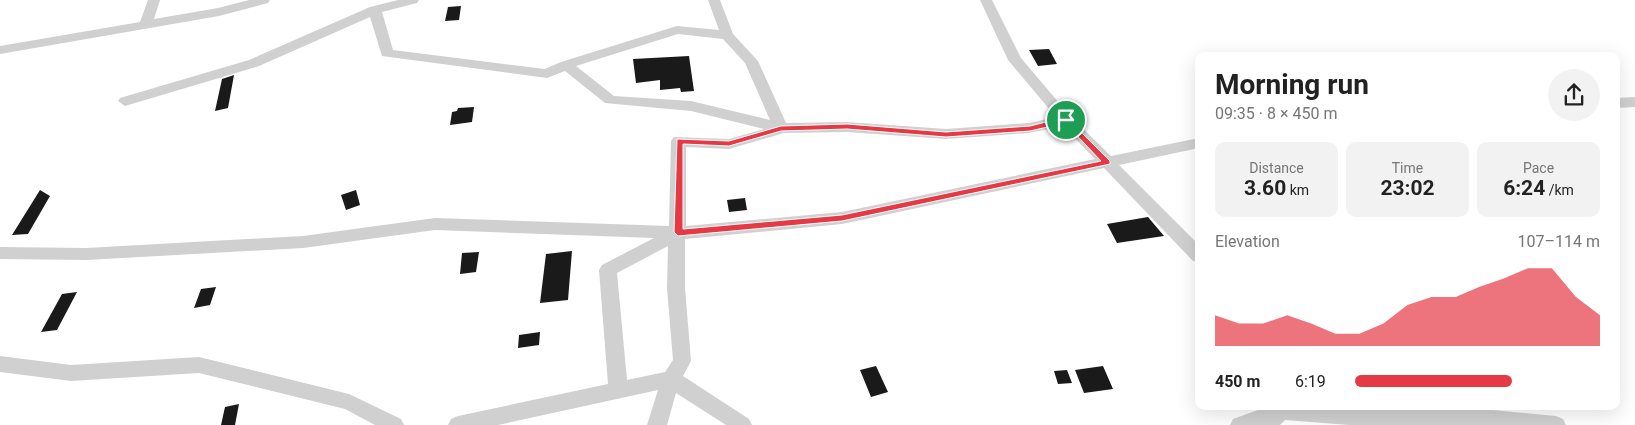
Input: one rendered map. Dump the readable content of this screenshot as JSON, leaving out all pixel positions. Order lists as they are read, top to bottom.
{
  "page": {
    "heading": ["Morning run", "09:35 · 8 × 450 m"],
    "stats": [
      ["Distance", "3.60 km"],
      ["Time", "23:02"],
      ["Pace", "6:24 /km"]
    ],
    "chart": ["Elevation", "107–114 m"],
    "list": [
      {
        "name": "450 m",
        "note": "6:19"
      }
    ]
  }
}
